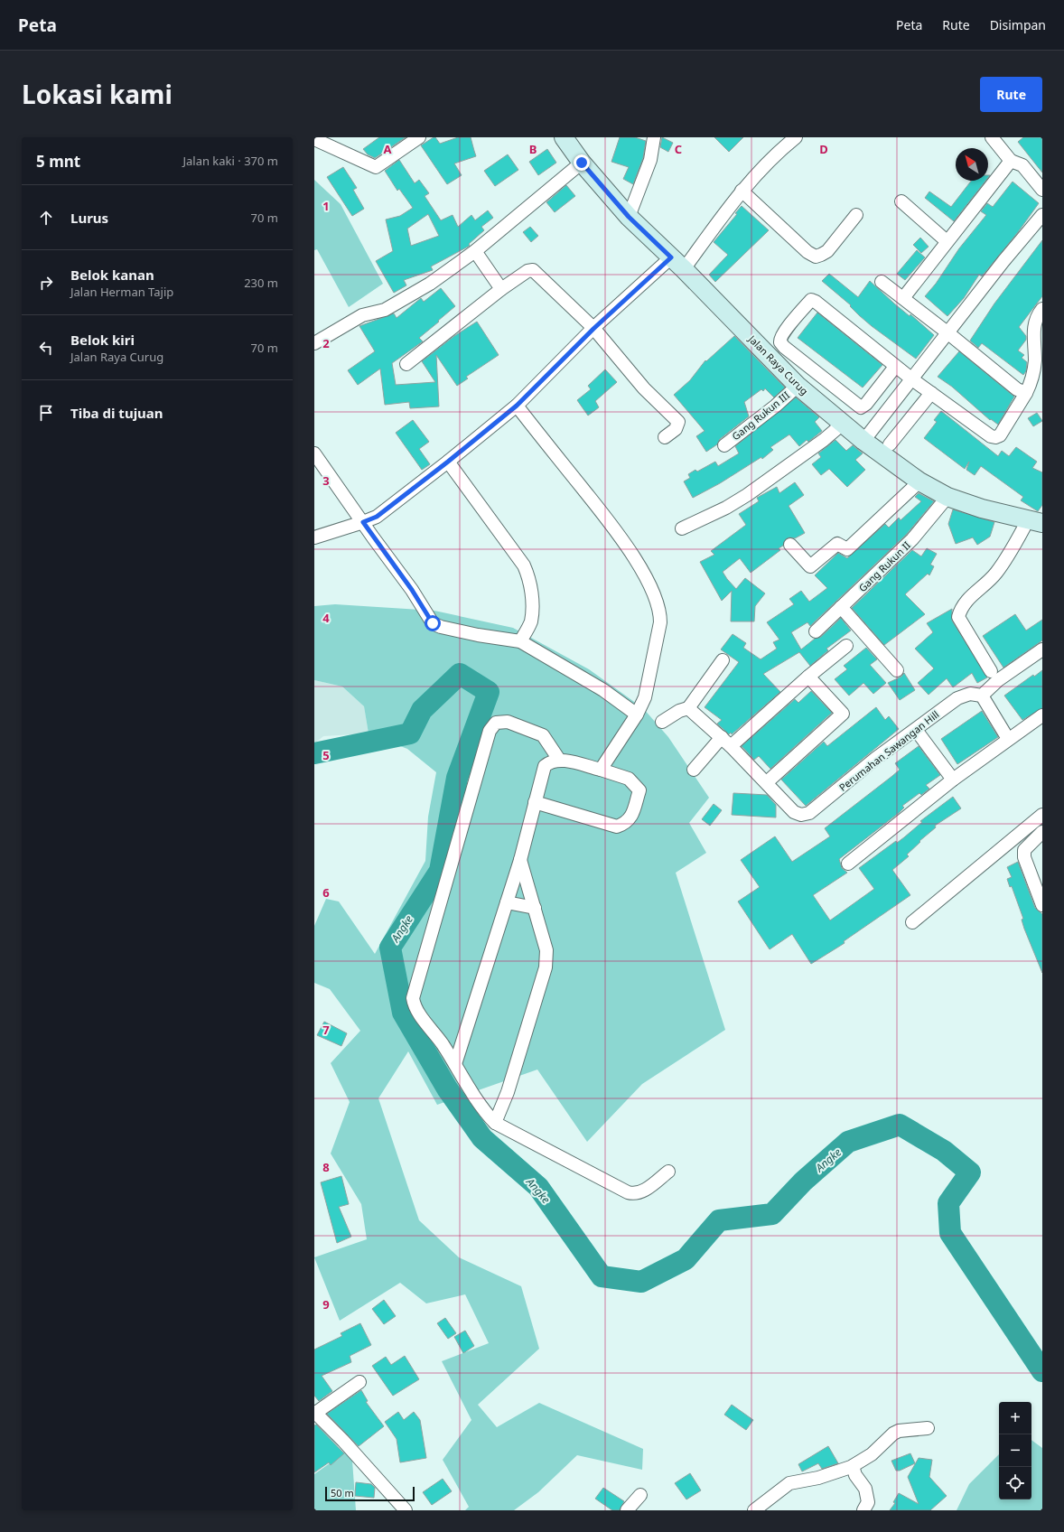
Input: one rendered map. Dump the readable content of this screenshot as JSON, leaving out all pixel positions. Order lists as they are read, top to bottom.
{
  "streets": {
    "main road": ["Jalan Raya Curug"],
    "street": ["Gang Rukun III", "Gang Rukun II", "Perumahan Sawangan Hill"]
  },
  "crossings": [
    ["Jalan Raya Curug", "Gang Rukun III"],
    ["Jalan Raya Curug", "Gang Rukun II"]
  ],
  "water": ["Angke"],
  "scale_bar": "50 m",
  "north": "top left",
  "page": {
    "header": "Peta",
    "nav": ["Peta", "Rute", "Disimpan"],
    "title": "Lokasi kami",
    "buttons": "Rute",
    "heading": ["5 mnt", "Jalan kaki · 370 m"],
    "list": [
      ["Lurus", "70 m"],
      ["Belok kanan", "Jalan Herman Tajip", "230 m"],
      ["Belok kiri", "Jalan Raya Curug", "70 m"],
      "Tiba di tujuan"
    ],
    "map_buttons": ["+", "−"],
    "scale": "50 m"
  },
  "grid": {
    "columns": [
      "A",
      "B",
      "C",
      "D"
    ],
    "rows": [
      "1",
      "2",
      "3",
      "4",
      "5",
      "6",
      "7",
      "8",
      "9"
    ]
  }
}
